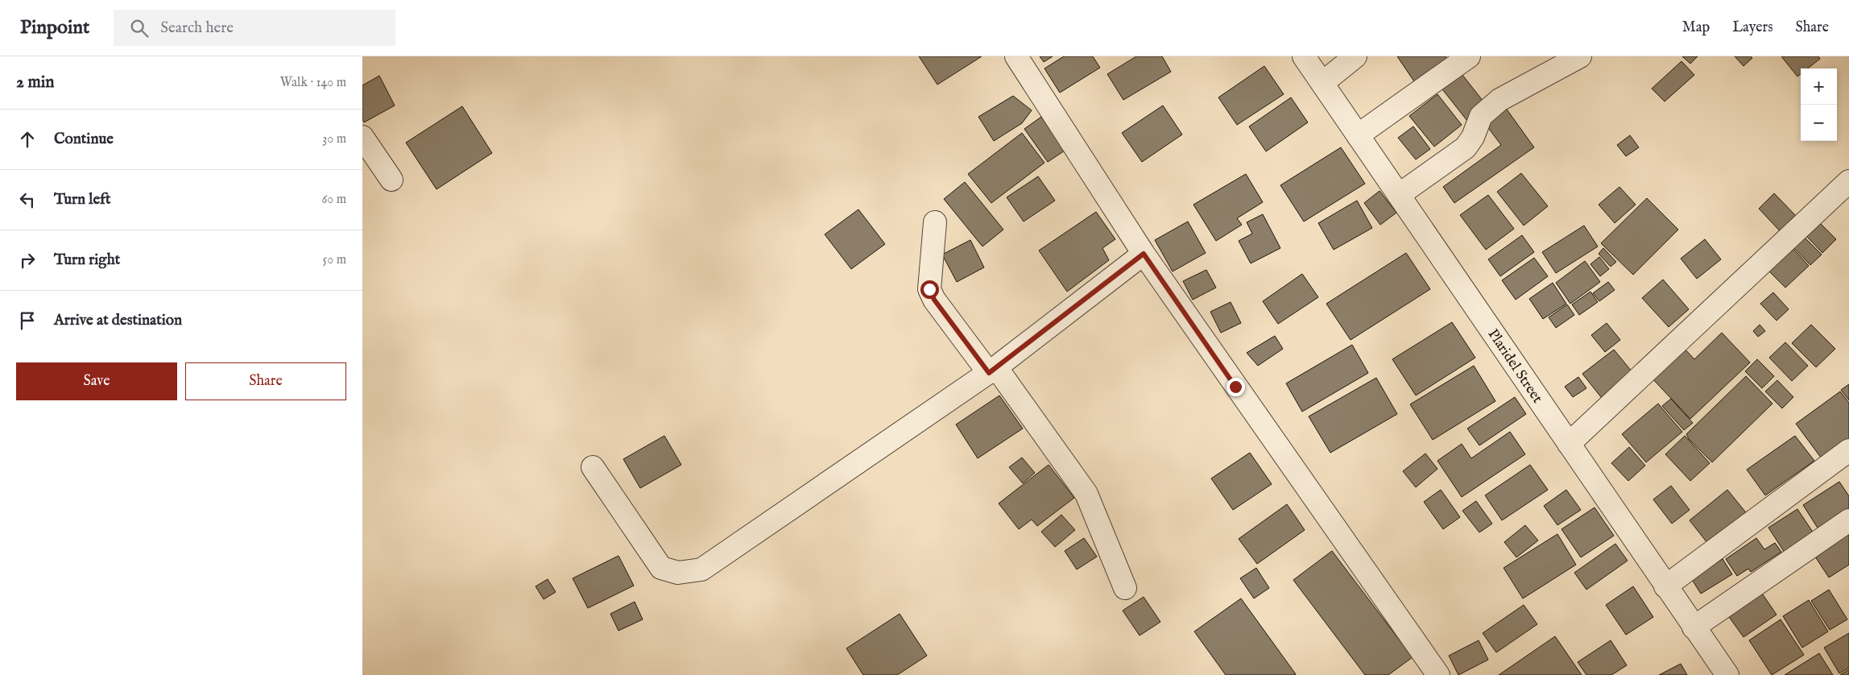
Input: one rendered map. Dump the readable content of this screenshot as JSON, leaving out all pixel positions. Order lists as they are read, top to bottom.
{
  "streets": {
    "street": ["Plaridel Street"]
  },
  "page": {
    "header": "Pinpoint",
    "search": "Search here",
    "nav": ["Map", "Layers", "Share"],
    "heading": ["2 min", "Walk · 140 m"],
    "map_buttons": ["+", "−"],
    "list": [
      ["Continue", "30 m"],
      ["Turn left", "60 m"],
      ["Turn right", "50 m"],
      "Arrive at destination"
    ],
    "buttons": ["Save", "Share"]
  }
}
